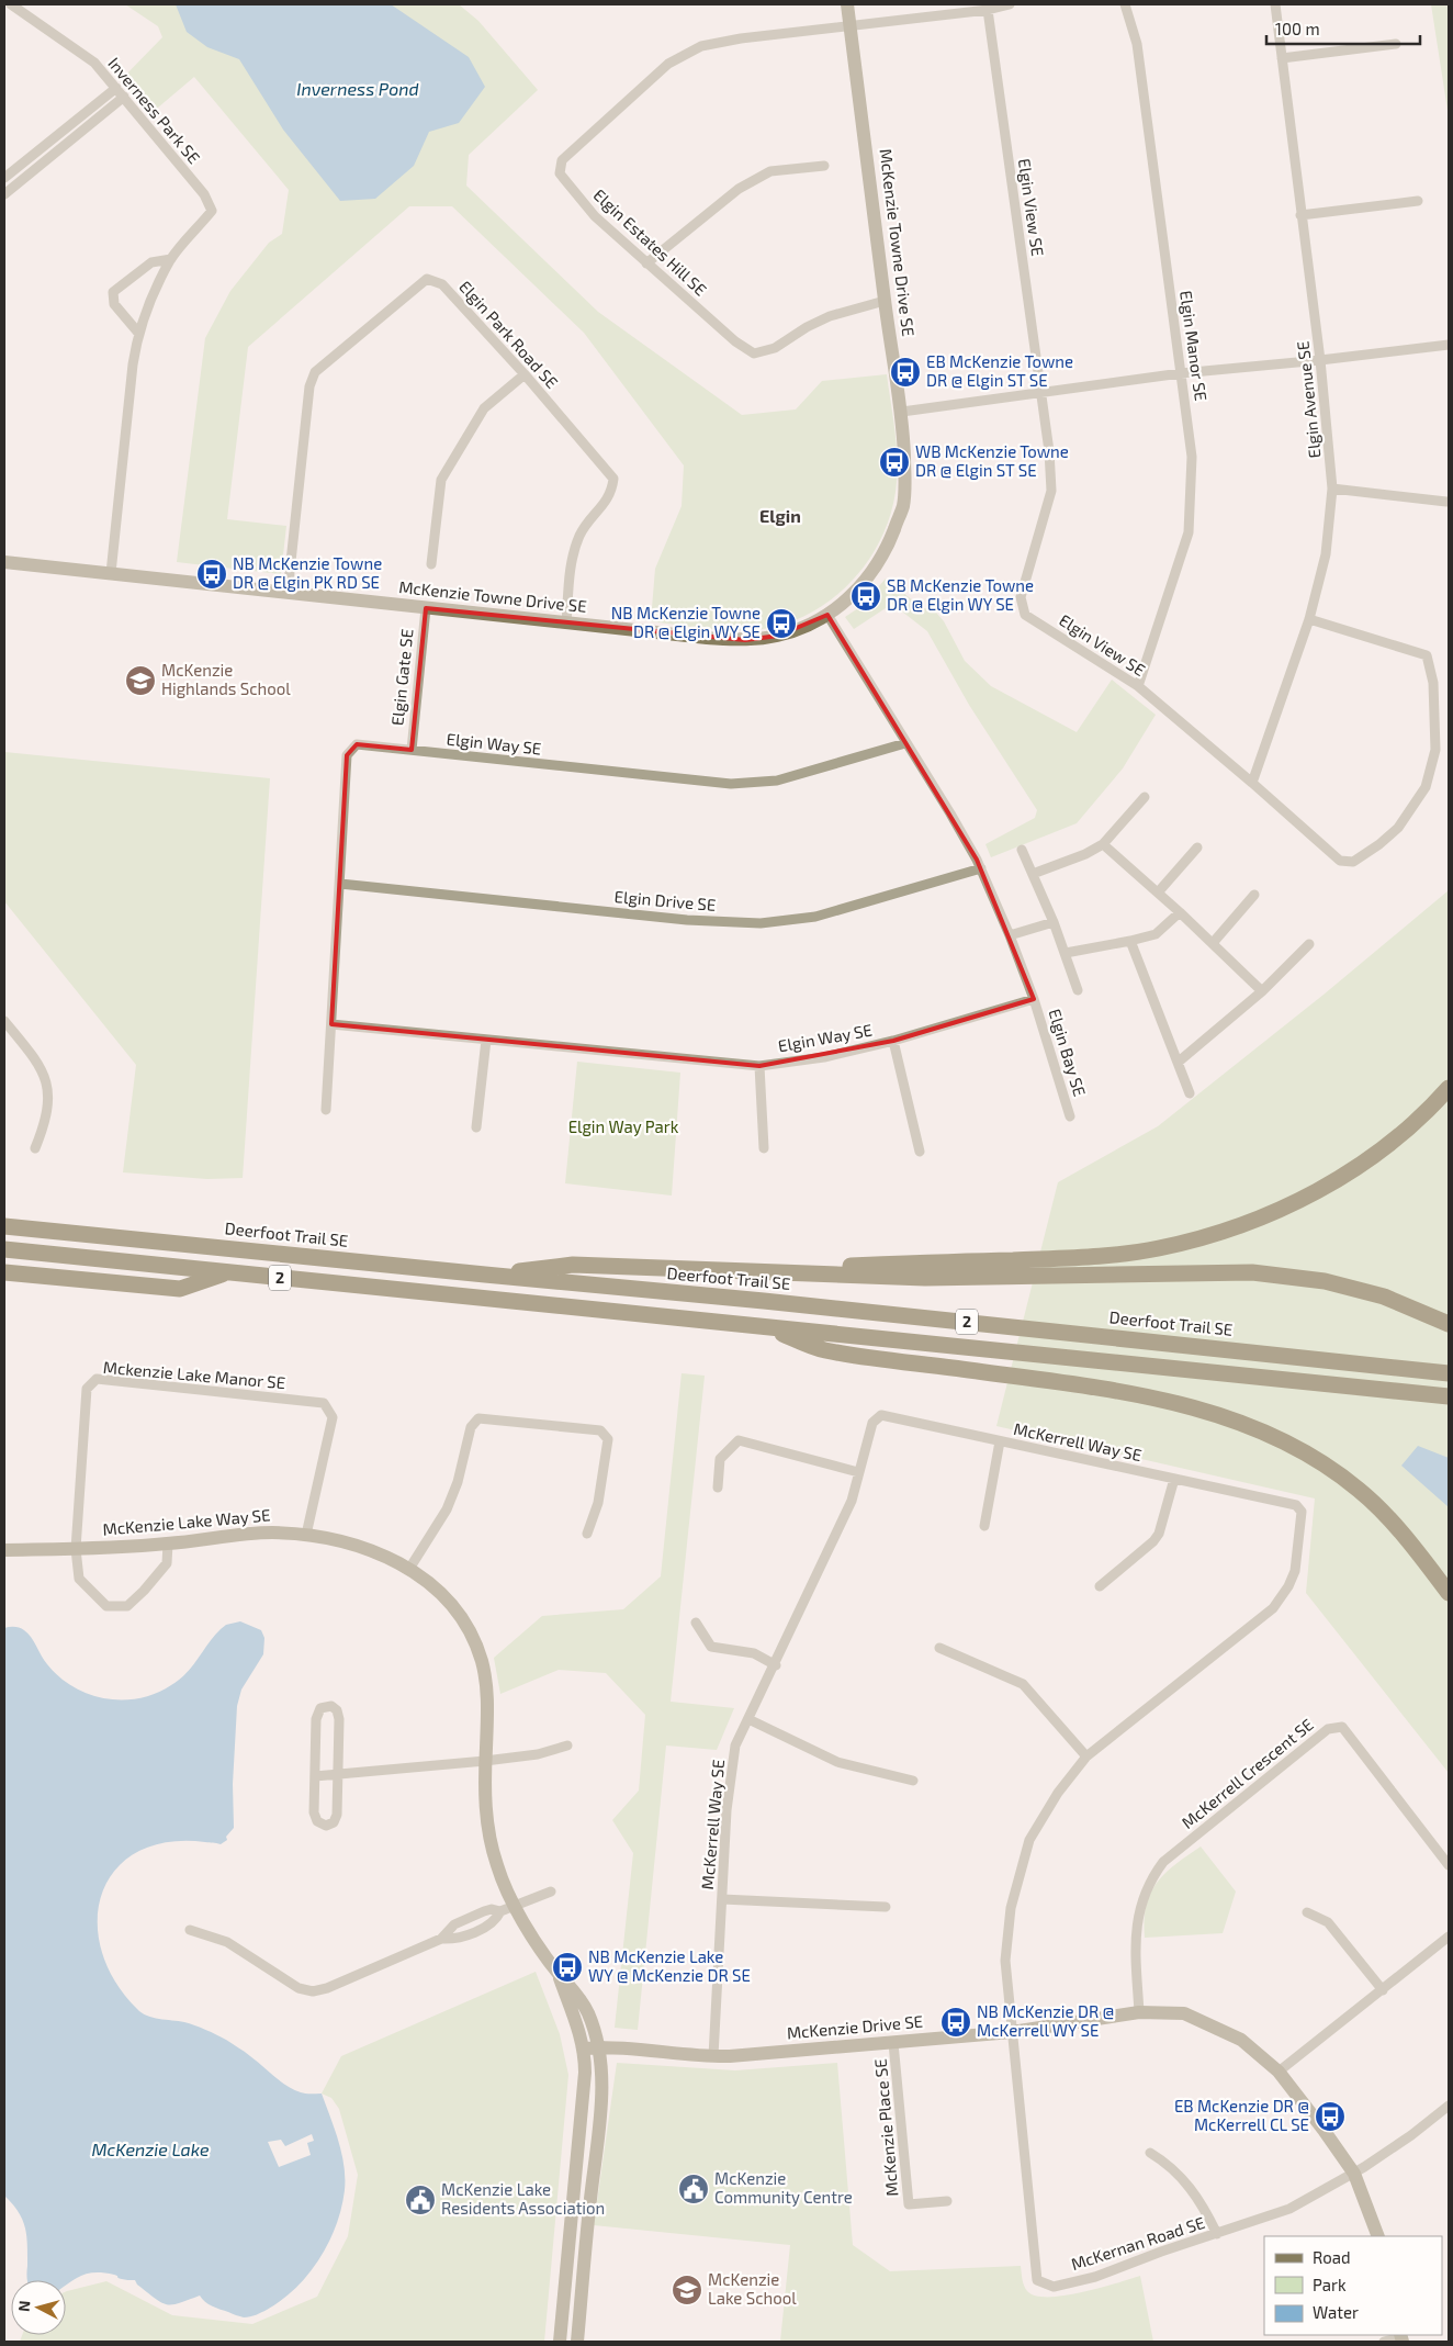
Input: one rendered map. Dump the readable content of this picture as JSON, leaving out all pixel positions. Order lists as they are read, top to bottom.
{
  "streets": {
    "highway": ["Deerfoot Trail SE", "2"],
    "street": [
      "Inverness Park SE",
      "Elgin View SE",
      "Elgin Estates Hill SE",
      "McKenzie Towne Drive SE",
      "Elgin Park Road SE",
      "Elgin Manor SE",
      "Elgin Avenue SE",
      "Elgin Gate SE",
      "Elgin Way SE",
      "Elgin Drive SE",
      "Elgin Bay SE",
      "Mckenzie Lake Manor SE",
      "McKerrell Way SE",
      "McKenzie Lake Way SE",
      "McKerrell Crescent SE",
      "McKenzie Drive SE",
      "McKenzie Place SE",
      "McKernan Road SE"
    ]
  },
  "crossings": [
    ["Inverness Park SE", "McKenzie Towne Drive SE"],
    ["Elgin View SE", "Elgin Estates Hill SE"],
    ["Elgin View SE", "Elgin Manor SE"],
    ["Elgin View SE", "Elgin Avenue SE"],
    ["Elgin Estates Hill SE", "McKenzie Towne Drive SE"],
    ["McKenzie Towne Drive SE", "Elgin Park Road SE"],
    ["McKenzie Towne Drive SE", "Elgin Gate SE"],
    ["Elgin Gate SE", "Elgin Way SE"],
    ["Elgin Way SE", "Elgin Drive SE"],
    ["Elgin Way SE", "Elgin Bay SE"],
    ["Mckenzie Lake Manor SE", "McKenzie Lake Way SE"],
    ["McKerrell Way SE", "McKenzie Drive SE"],
    ["McKerrell Way SE", "McKernan Road SE"],
    ["McKenzie Lake Way SE", "McKenzie Drive SE"],
    ["McKerrell Crescent SE", "McKenzie Drive SE"],
    ["McKenzie Drive SE", "McKenzie Place SE"],
    ["McKenzie Drive SE", "McKernan Road SE"]
  ],
  "districts": ["Elgin"],
  "water": ["Inverness Pond", "McKenzie Lake"],
  "parks": ["Elgin Way Park"],
  "places": {
    "bus stop": [
      "EB McKenzie Towne DR @ Elgin ST SE",
      "WB McKenzie Towne DR @ Elgin ST SE",
      "NB McKenzie Towne DR @ Elgin PK RD SE",
      "SB McKenzie Towne DR @ Elgin WY SE",
      "NB McKenzie Towne DR @ Elgin WY SE",
      "NB McKenzie Lake WY @ McKenzie DR SE",
      "NB McKenzie DR @ McKerrell WY SE",
      "EB McKenzie DR @ McKerrell CL SE"
    ],
    "school or university": ["McKenzie Highlands School", "McKenzie Lake School"],
    "public building": ["McKenzie Community Centre", "McKenzie Lake Residents Association"]
  },
  "legend": ["Road", "Park", "Water"],
  "scale_bar": "100 m",
  "north": "left"
}
